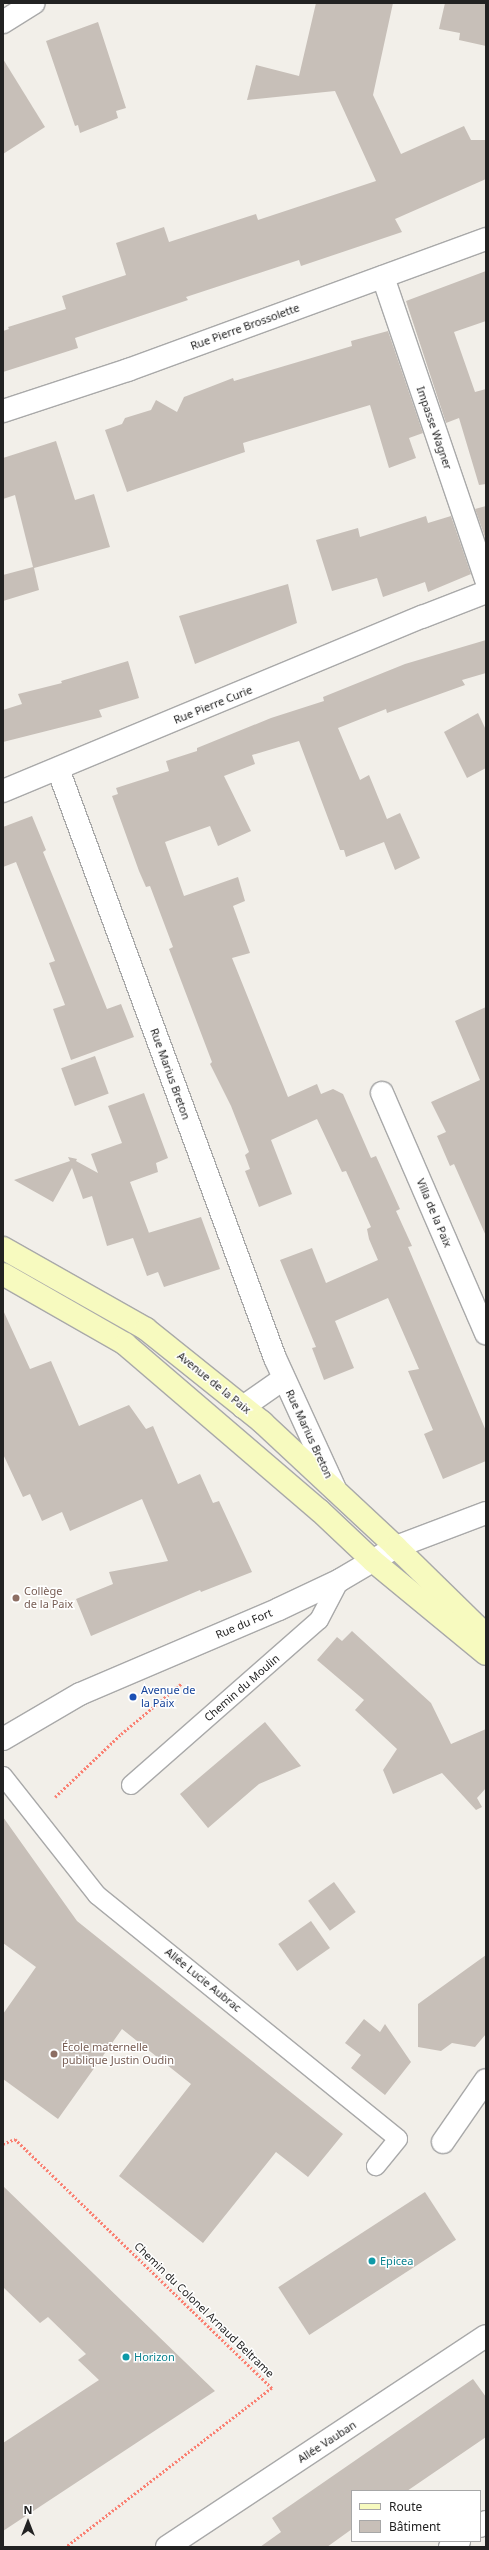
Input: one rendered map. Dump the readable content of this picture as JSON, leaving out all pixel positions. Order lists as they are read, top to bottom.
{
  "streets": {
    "main road": ["Avenue de la Paix"],
    "street": [
      "Rue Pierre Brossolette",
      "Impasse Wagner",
      "Rue Pierre Curie",
      "Rue Marius Breton",
      "Villa de la Paix",
      "Rue du Fort",
      "Allée Vauban"
    ],
    "lane": ["Chemin du Moulin", "Allée Lucie Aubrac"],
    "path": ["Chemin du Colonel Arnaud Beltrame"]
  },
  "crossings": [
    ["Rue Pierre Brossolette", "Impasse Wagner"],
    ["Rue Pierre Curie", "Rue Marius Breton"],
    ["Rue Marius Breton", "Avenue de la Paix"],
    ["Avenue de la Paix", "Rue du Fort"],
    ["Rue du Fort", "Chemin du Moulin"]
  ],
  "places": [
    "Collège de la Paix",
    "Avenue de la Paix",
    "École maternelle publique Justin Oudin",
    "Epicea",
    "Horizon"
  ],
  "legend": ["Route", "Bâtiment"],
  "north": "top"
}
